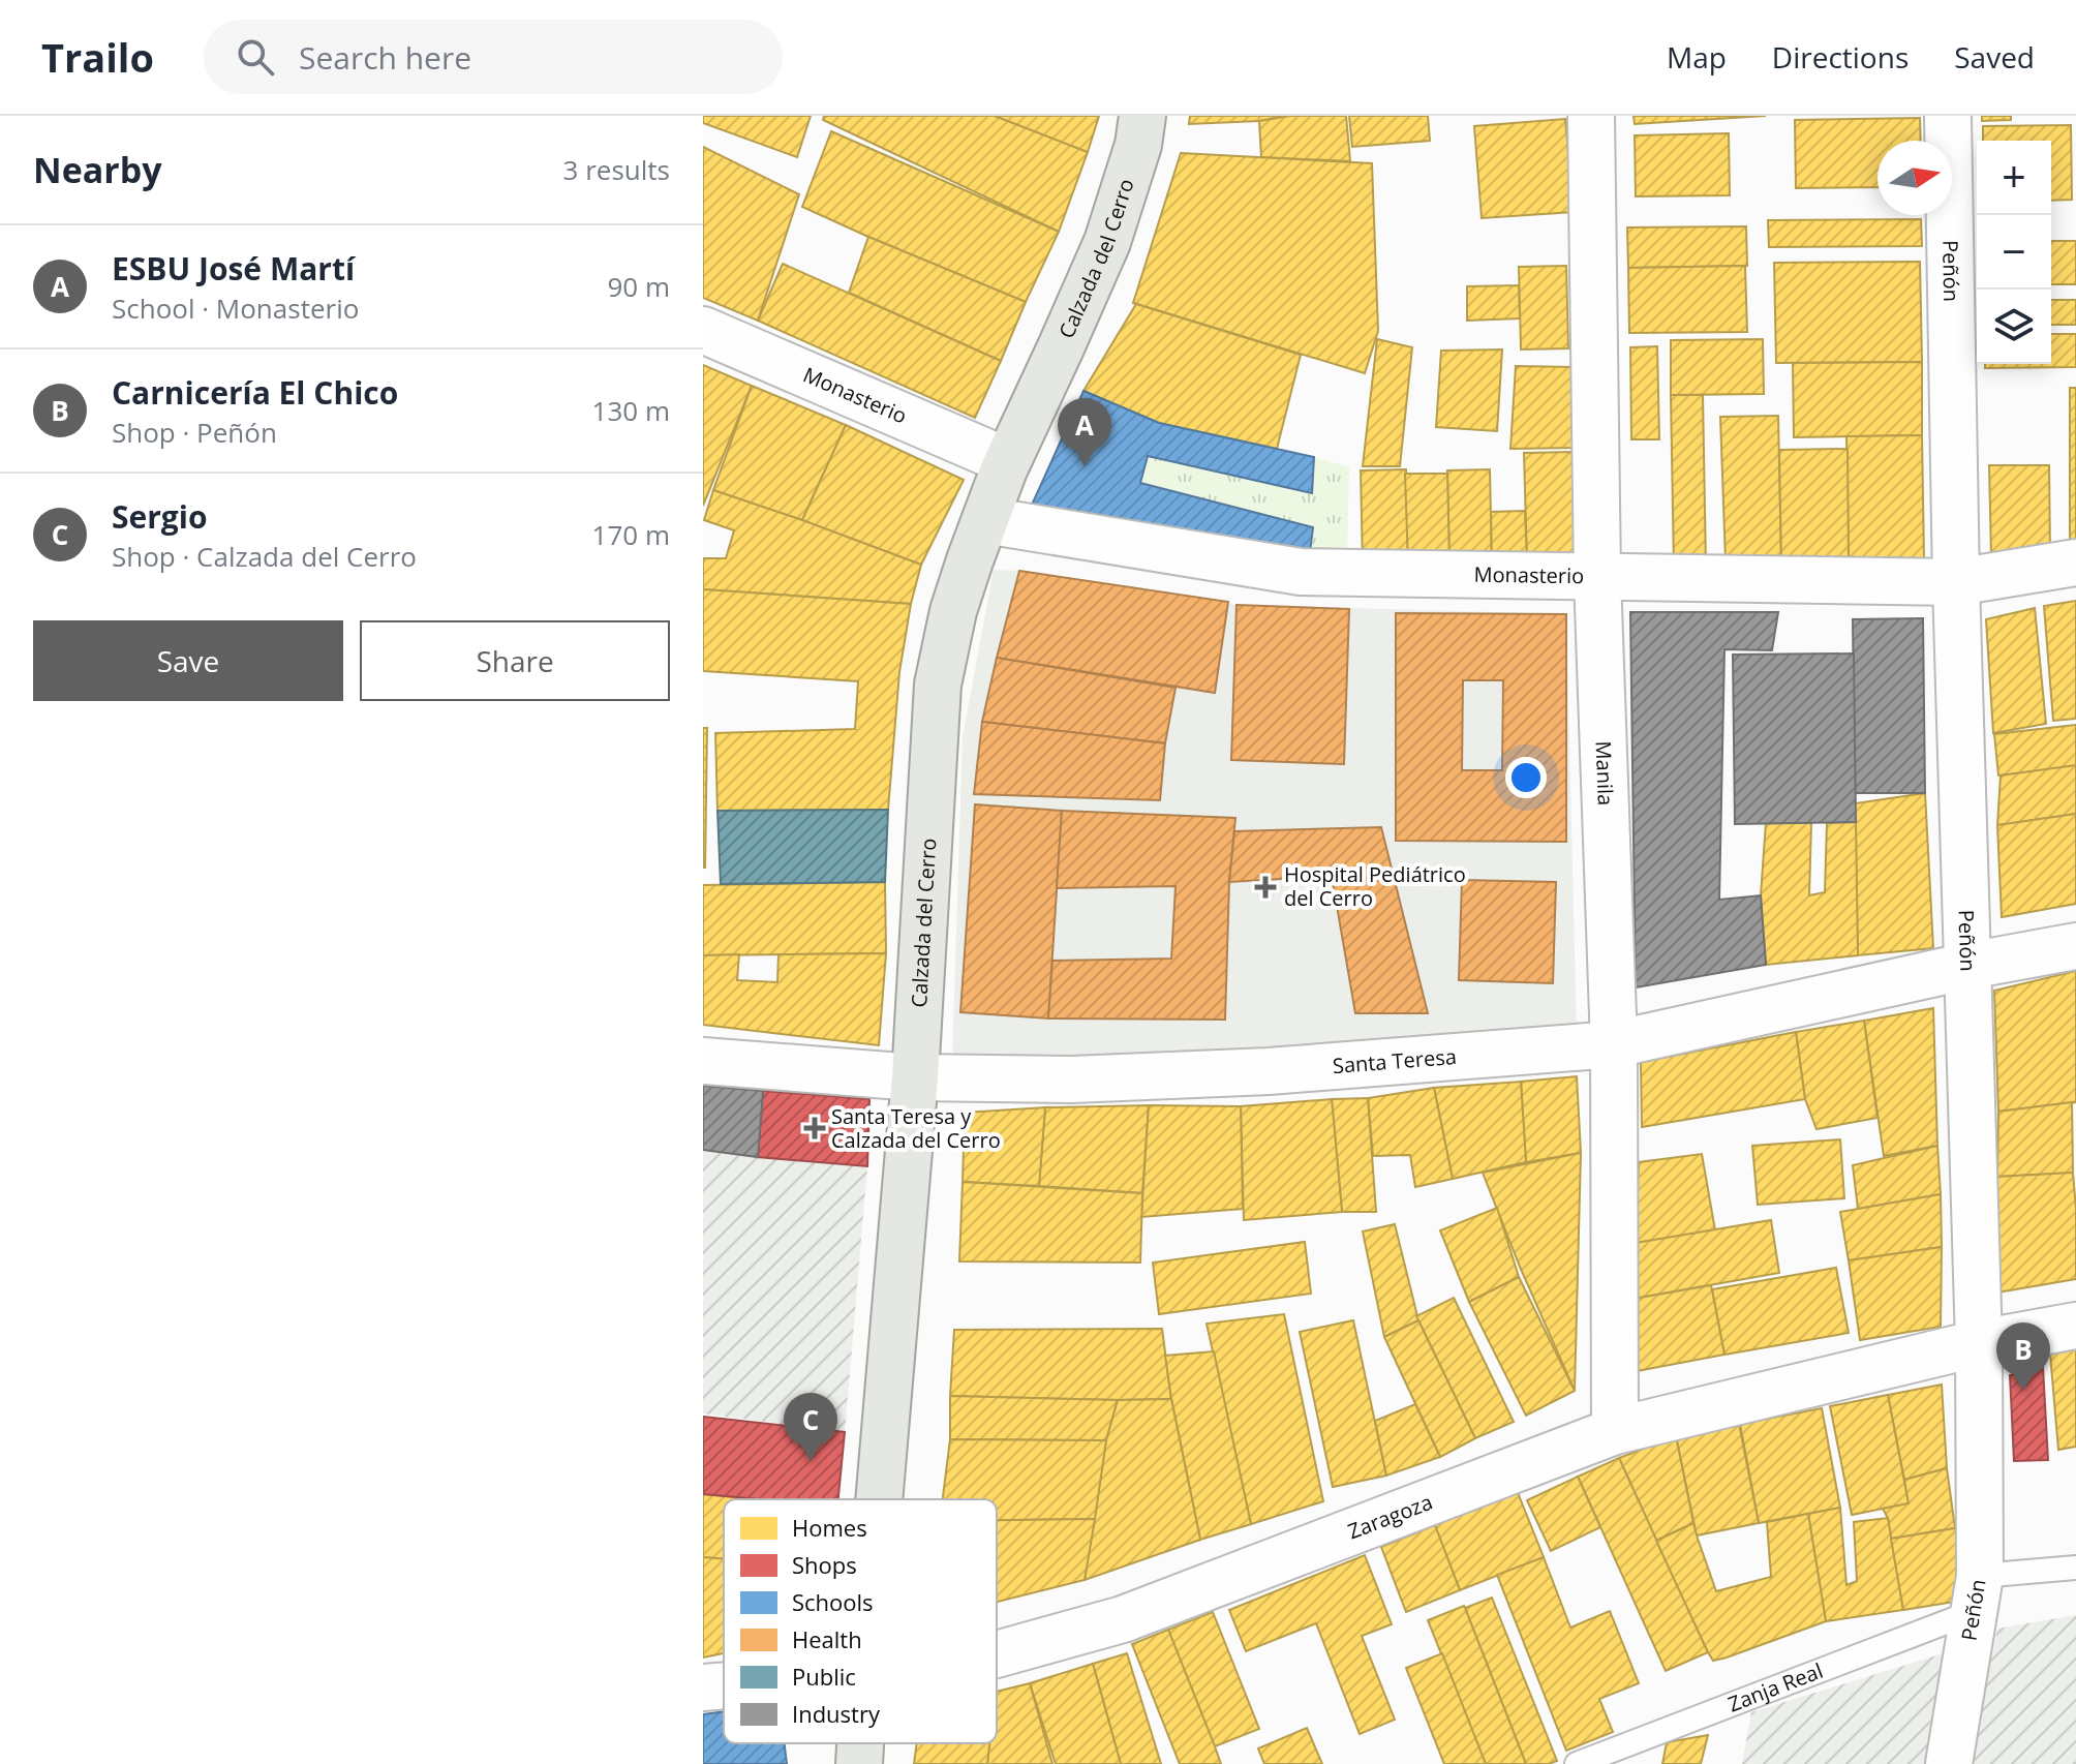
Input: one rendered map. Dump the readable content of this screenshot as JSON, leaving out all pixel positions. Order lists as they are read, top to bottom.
{
  "streets": {
    "main road": ["Calzada del Cerro"],
    "street": [
      "Peñón",
      "Monasterio",
      "Manila",
      "Santa Teresa",
      "Zaragoza"
    ],
    "lane": ["Zanja Real"]
  },
  "crossings": [
    ["Calzada del Cerro", "Monasterio"],
    ["Calzada del Cerro", "Santa Teresa"],
    ["Peñón", "Monasterio"],
    ["Peñón", "Santa Teresa"],
    ["Peñón", "Zaragoza"],
    ["Peñón", "Zanja Real"],
    ["Monasterio", "Manila"],
    ["Manila", "Santa Teresa"],
    ["Manila", "Zaragoza"]
  ],
  "places": {
    "health": ["Hospital Pediátrico del Cerro", "Santa Teresa y Calzada del Cerro"]
  },
  "legend": [
    "Homes",
    "Shops",
    "Schools",
    "Health",
    "Public",
    "Industry"
  ],
  "north": "right",
  "page": {
    "header": "Trailo",
    "search": "Search here",
    "nav": ["Map", "Directions", "Saved"],
    "heading": ["Nearby", "3 results"],
    "map_buttons": ["+", "−"],
    "list": [
      {
        "mark": "A",
        "name": "ESBU José Martí",
        "note": "School · Monasterio",
        "value": "90 m"
      },
      {
        "mark": "B",
        "name": "Carnicería El Chico",
        "note": "Shop · Peñón",
        "value": "130 m"
      },
      {
        "mark": "C",
        "name": "Sergio",
        "note": "Shop · Calzada del Cerro",
        "value": "170 m"
      }
    ],
    "pins": ["A", "B", "C"],
    "buttons": ["Save", "Share"]
  }
}
